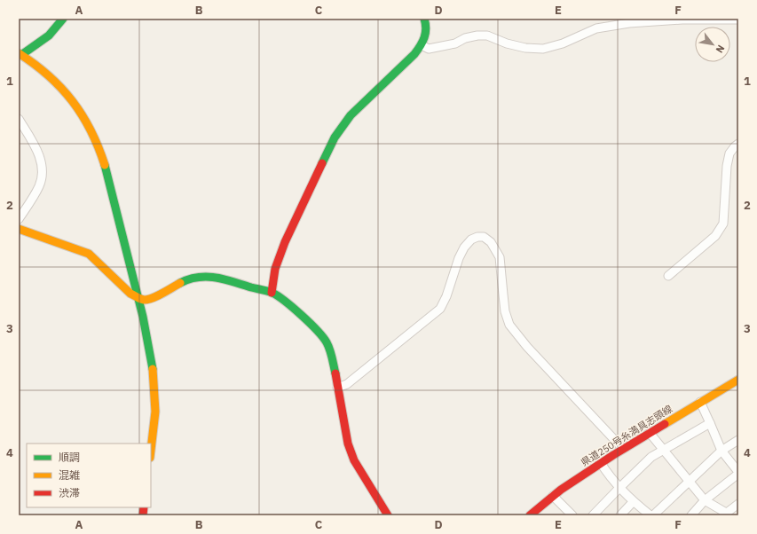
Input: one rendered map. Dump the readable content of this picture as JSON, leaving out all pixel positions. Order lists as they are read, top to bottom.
{
  "streets": {
    "street": ["県道250号糸満具志頭線"]
  },
  "legend": ["順調", "混雑", "渋滞"],
  "north": "bottom right",
  "grid": {
    "columns": [
      "A",
      "B",
      "C",
      "D",
      "E",
      "F"
    ],
    "rows": [
      "1",
      "2",
      "3",
      "4"
    ]
  }
}
